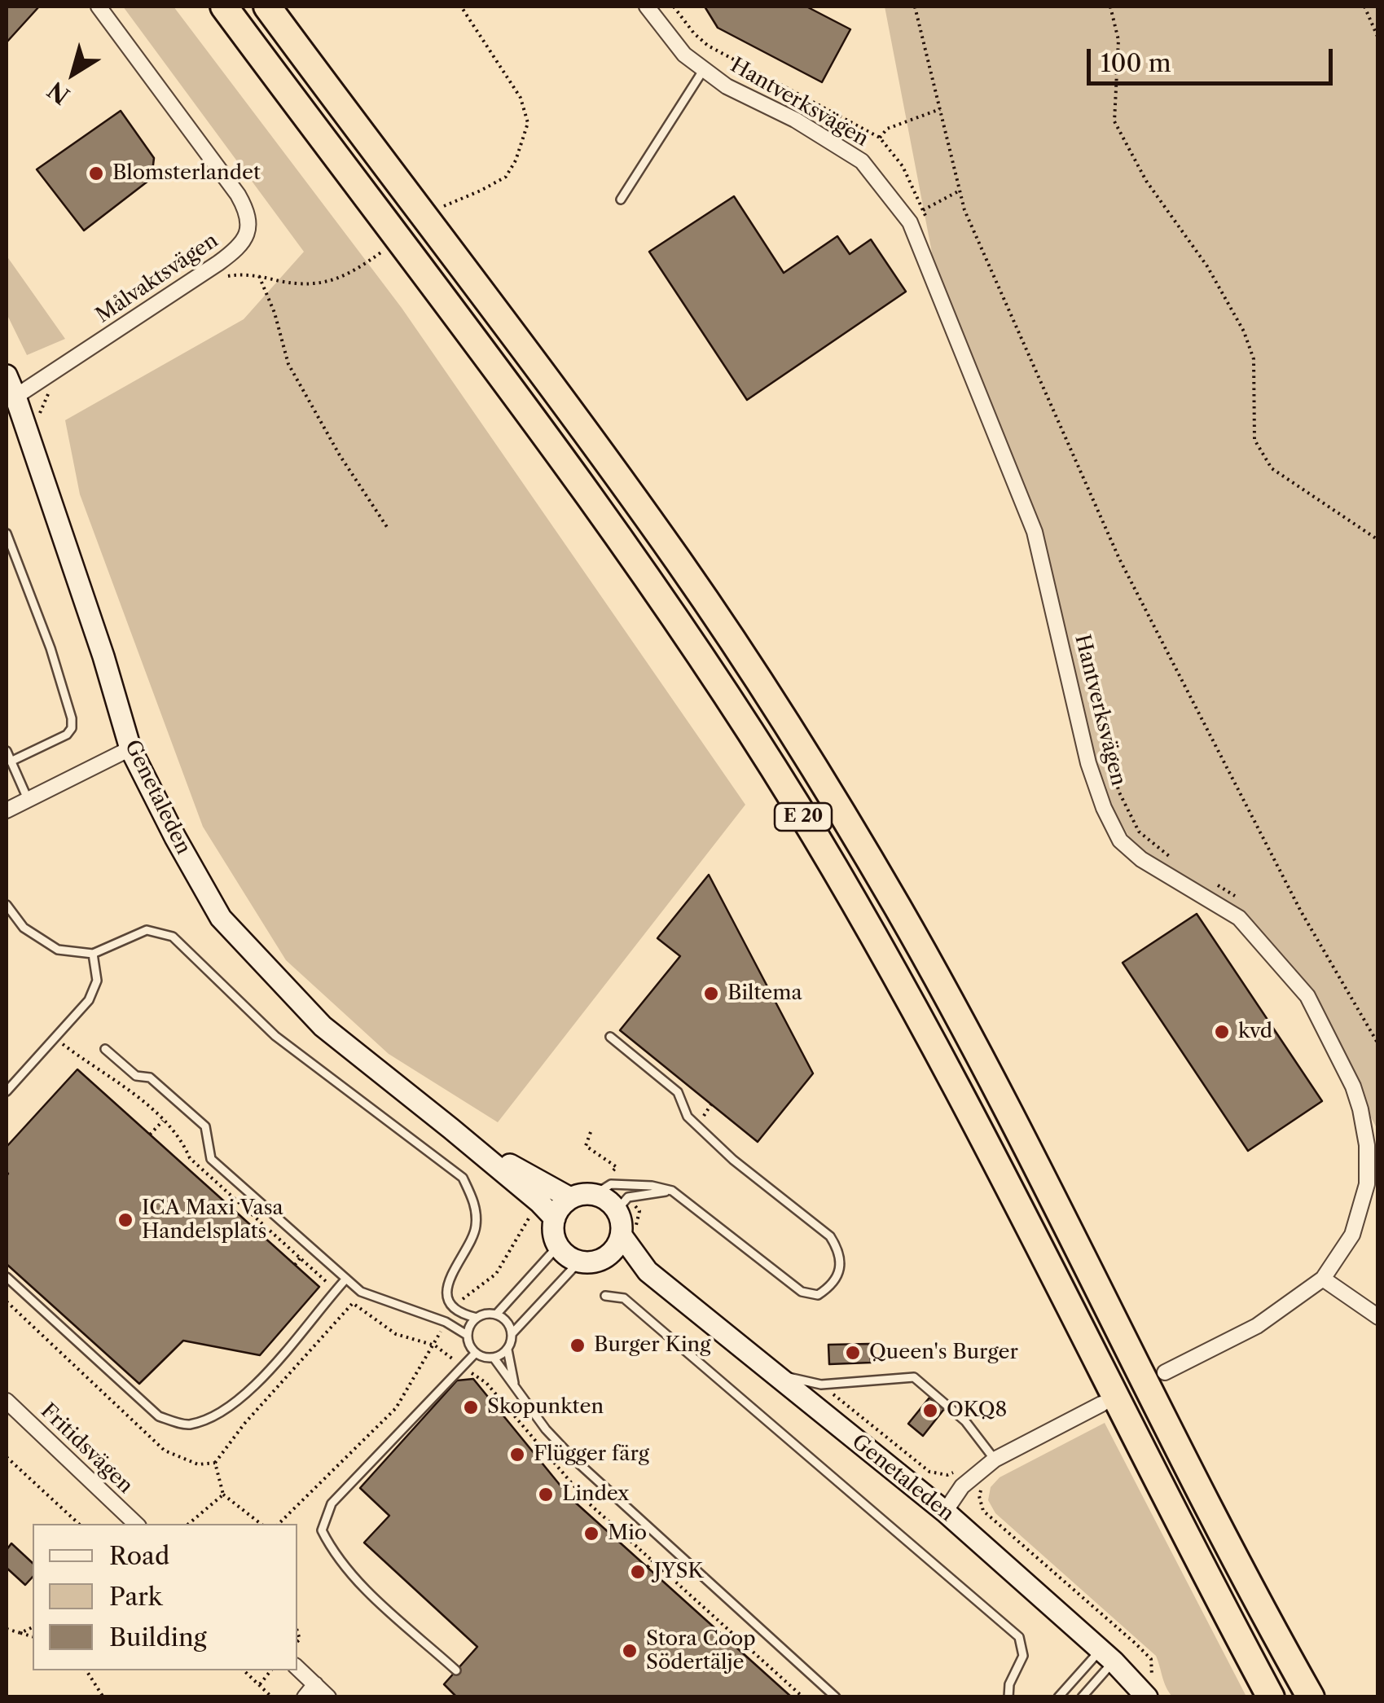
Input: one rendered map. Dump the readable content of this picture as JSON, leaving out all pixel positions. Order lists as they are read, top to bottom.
{
  "streets": {
    "highway": ["E 20"],
    "main road": ["Genetaleden"],
    "street": ["Hantverksvägen", "Målvaktsvägen", "Fritidsvägen"]
  },
  "crossings": [
    ["Målvaktsvägen", "Genetaleden"]
  ],
  "places": [
    "Blomsterlandet",
    "Biltema",
    "kvd",
    "ICA Maxi Vasa Handelsplats",
    "Burger King",
    "Queen's Burger",
    "Skopunkten",
    "OKQ8",
    "Flügger färg",
    "Lindex",
    "Mio",
    "JYSK",
    "Stora Coop Södertälje"
  ],
  "legend": ["Road", "Park", "Building"],
  "scale_bar": "100 m",
  "north": "bottom left"
}
